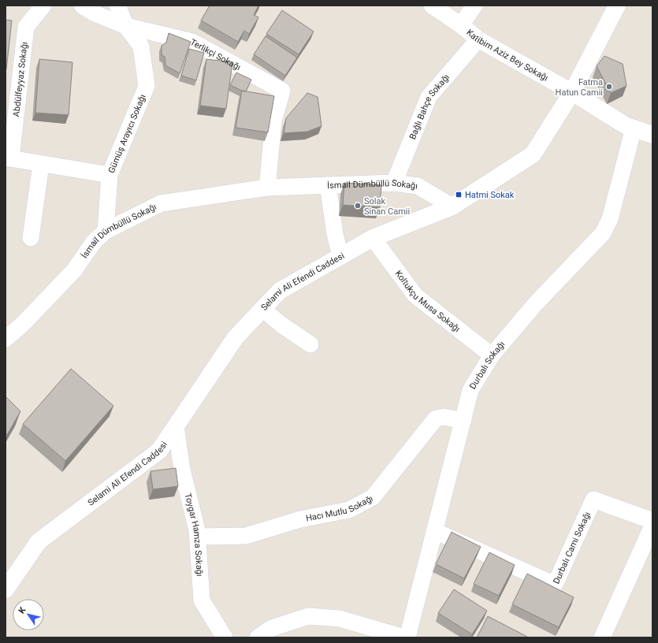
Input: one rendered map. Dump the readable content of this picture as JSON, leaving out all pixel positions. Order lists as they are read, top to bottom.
{
  "streets": {
    "street": [
      "Katibim Aziz Bey Sokağı",
      "Terlikçi Sokağı",
      "Abdülfeyyaz Sokağı",
      "Bağlı Bahçe Sokağı",
      "Gümüş Arayıcı Sokağı",
      "İsmail Dümbüllü Sokağı",
      "Selami Ali Efendi Caddesi",
      "Koltukçu Musa Sokağı",
      "Durbalı Sokağı",
      "Hacı Mutlu Sokağı",
      "Toygar Hamza Sokağı",
      "Durbalı Cami Sokağı"
    ]
  },
  "crossings": [
    ["Katibim Aziz Bey Sokağı", "Bağlı Bahçe Sokağı"],
    ["Katibim Aziz Bey Sokağı", "Selami Ali Efendi Caddesi"],
    ["Katibim Aziz Bey Sokağı", "Durbalı Sokağı"],
    ["Terlikçi Sokağı", "Gümüş Arayıcı Sokağı"],
    ["Terlikçi Sokağı", "İsmail Dümbüllü Sokağı"],
    ["Abdülfeyyaz Sokağı", "Gümüş Arayıcı Sokağı"],
    ["Bağlı Bahçe Sokağı", "İsmail Dümbüllü Sokağı"],
    ["Gümüş Arayıcı Sokağı", "İsmail Dümbüllü Sokağı"],
    ["İsmail Dümbüllü Sokağı", "Selami Ali Efendi Caddesi"],
    ["Selami Ali Efendi Caddesi", "Koltukçu Musa Sokağı"],
    ["Selami Ali Efendi Caddesi", "Toygar Hamza Sokağı"],
    ["Koltukçu Musa Sokağı", "Durbalı Sokağı"],
    ["Durbalı Sokağı", "Hacı Mutlu Sokağı"],
    ["Durbalı Sokağı", "Durbalı Cami Sokağı"],
    ["Hacı Mutlu Sokağı", "Toygar Hamza Sokağı"]
  ],
  "places": {
    "other": ["Fatma Hatun Camii", "Solak Sinan Camii"],
    "transit": ["Hatmi Sokak"]
  },
  "north": "top left"
}
